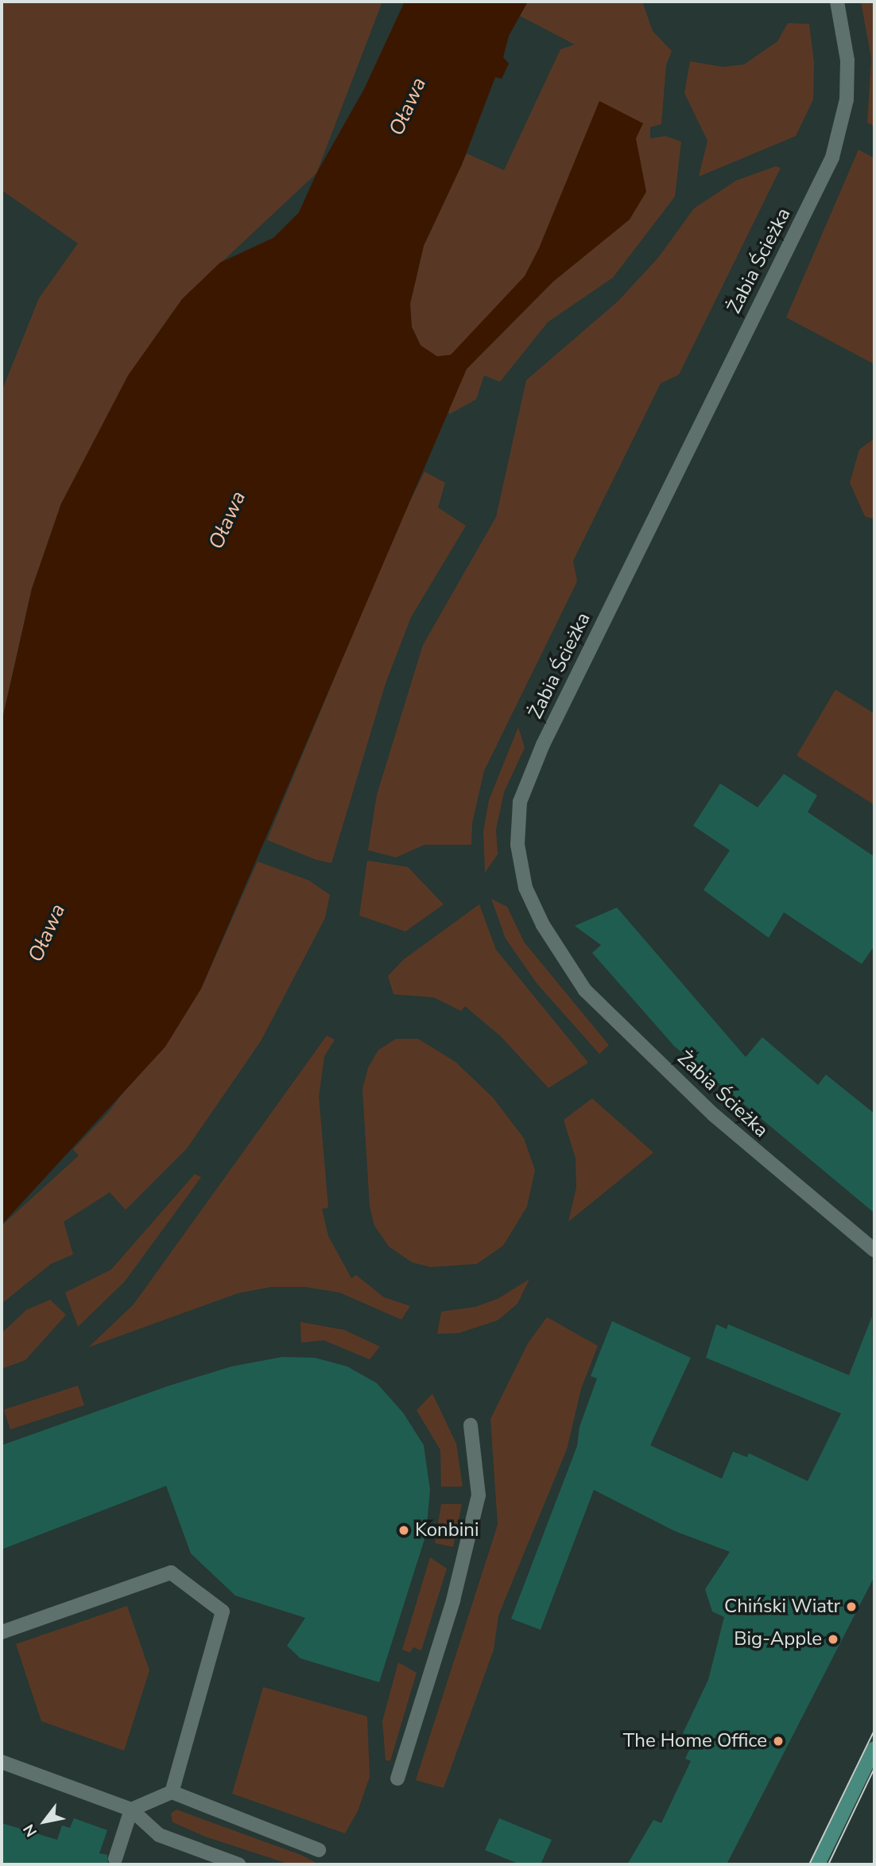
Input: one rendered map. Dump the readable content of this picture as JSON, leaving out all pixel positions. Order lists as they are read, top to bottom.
{
  "streets": {
    "street": ["Żabia Ścieżka"]
  },
  "water": ["Oława"],
  "places": [
    "Konbini",
    "Chiński Wiatr",
    "Big-Apple",
    "The Home Office"
  ],
  "north": "bottom left"
}
